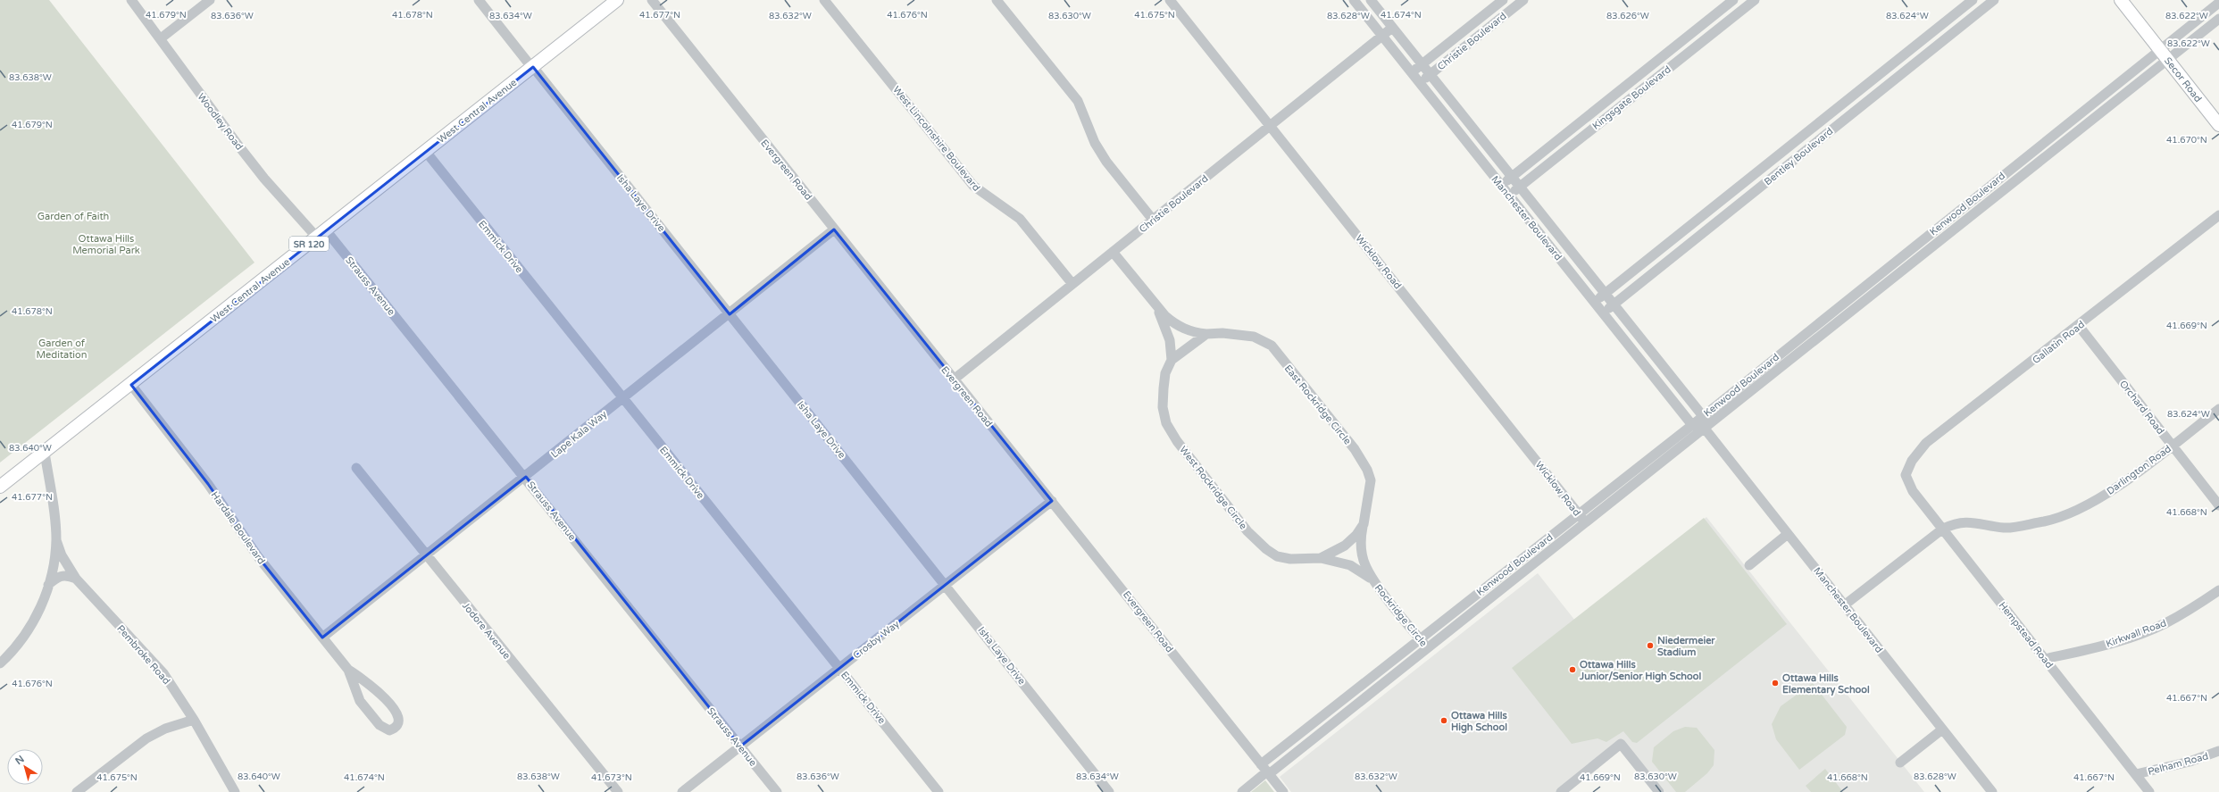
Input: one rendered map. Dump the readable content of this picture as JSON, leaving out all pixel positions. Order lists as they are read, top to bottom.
{
  "streets": {
    "main road": ["Secor Road", "West Central Avenue", "SR 120"],
    "street": [
      "Christie Boulevard",
      "Kingsgate Boulevard",
      "Woodley Road",
      "West Lincolnshire Boulevard",
      "Bentley Boulevard",
      "Evergreen Road",
      "Isha Laye Drive",
      "Kenwood Boulevard",
      "Manchester Boulevard",
      "Emmick Drive",
      "Wicklow Road",
      "Strauss Avenue",
      "Gallatin Road",
      "East Rockridge Circle",
      "Orchard Road",
      "Lape Kala Way",
      "Darlington Road",
      "West Rockridge Circle",
      "Hardale Boulevard",
      "Rockridge Circle",
      "Jodore Avenue",
      "Kirkwall Road",
      "Hempstead Road",
      "Crosby Way",
      "Pembroke Road",
      "Pelham Road"
    ]
  },
  "crossings": [
    ["Christie Boulevard", "West Lincolnshire Boulevard"],
    ["Christie Boulevard", "Evergreen Road"],
    ["Christie Boulevard", "Manchester Boulevard"],
    ["Christie Boulevard", "Wicklow Road"],
    ["Secor Road", "Kenwood Boulevard"],
    ["Kingsgate Boulevard", "Manchester Boulevard"],
    ["West Central Avenue", "Woodley Road"],
    ["West Central Avenue", "Isha Laye Drive"],
    ["West Central Avenue", "Emmick Drive"],
    ["West Central Avenue", "Strauss Avenue"],
    ["West Central Avenue", "Hardale Boulevard"],
    ["West Central Avenue", "Pembroke Road"],
    ["Woodley Road", "Strauss Avenue"],
    ["Bentley Boulevard", "Manchester Boulevard"],
    ["Evergreen Road", "Kenwood Boulevard"],
    ["Evergreen Road", "Lape Kala Way"],
    ["Evergreen Road", "Crosby Way"],
    ["Isha Laye Drive", "Lape Kala Way"],
    ["Isha Laye Drive", "Crosby Way"],
    ["Kenwood Boulevard", "Manchester Boulevard"],
    ["Kenwood Boulevard", "Wicklow Road"],
    ["Kenwood Boulevard", "Rockridge Circle"],
    ["Manchester Boulevard", "Darlington Road"],
    ["Emmick Drive", "Lape Kala Way"],
    ["Emmick Drive", "Crosby Way"],
    ["Strauss Avenue", "Lape Kala Way"],
    ["Strauss Avenue", "Crosby Way"],
    ["Gallatin Road", "Orchard Road"],
    ["Gallatin Road", "Hempstead Road"],
    ["East Rockridge Circle", "West Rockridge Circle"],
    ["East Rockridge Circle", "Rockridge Circle"],
    ["Orchard Road", "Darlington Road"],
    ["Lape Kala Way", "Hardale Boulevard"],
    ["Lape Kala Way", "Jodore Avenue"],
    ["Darlington Road", "Hempstead Road"],
    ["West Rockridge Circle", "Rockridge Circle"],
    ["Kirkwall Road", "Hempstead Road"],
    ["Hempstead Road", "Pelham Road"]
  ],
  "parks": ["Garden of Faith", "Ottawa Hills Memorial Park", "Garden of Meditation"],
  "places": [
    "Niedermeier Stadium",
    "Ottawa Hills Junior/Senior High School",
    "Ottawa Hills Elementary School",
    "Ottawa Hills High School"
  ],
  "north": "top left",
  "coordinates": [
    "41.678°N",
    "41.676°N",
    "41.679°N",
    "41.677°N",
    "41.675°N",
    "41.674°N",
    "83.622°W",
    "83.636°W",
    "83.634°W",
    "83.632°W",
    "83.630°W",
    "83.628°W",
    "83.626°W",
    "83.624°W",
    "83.638°W",
    "41.670°N",
    "41.669°N",
    "83.640°W",
    "41.668°N",
    "41.667°N",
    "41.673°N"
  ]
}
